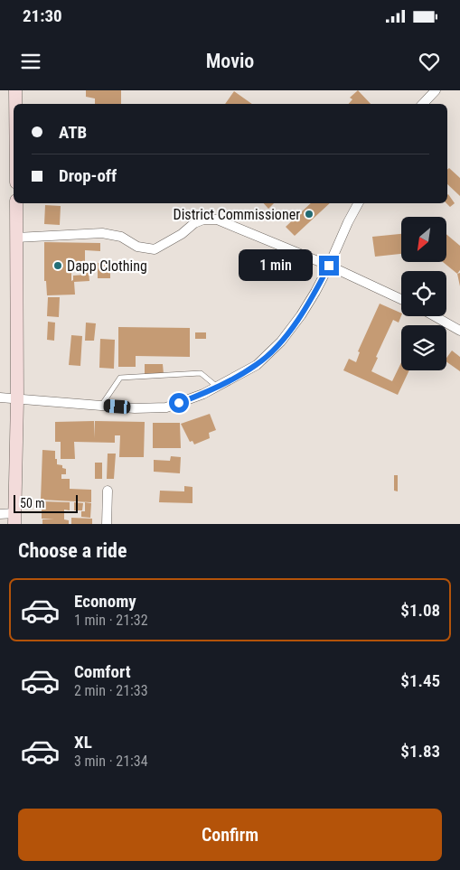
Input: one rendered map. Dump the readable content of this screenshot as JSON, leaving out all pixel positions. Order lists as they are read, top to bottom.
{
  "places": ["District Commissioner", "Dapp Clothing"],
  "scale_bar": "50 m",
  "north": "bottom left",
  "page": {
    "status": "21:30",
    "header": "Movio",
    "banner": ["ATB", "Drop-off"],
    "bubble": "1 min",
    "scale": "50 m",
    "heading": "Choose a ride",
    "list": [
      {
        "name": "Economy",
        "note": "1 min · 21:32",
        "value": "$1.08"
      },
      {
        "name": "Comfort",
        "note": "2 min · 21:33",
        "value": "$1.45"
      },
      {
        "name": "XL",
        "note": "3 min · 21:34",
        "value": "$1.83"
      }
    ],
    "buttons": "Confirm"
  }
}
